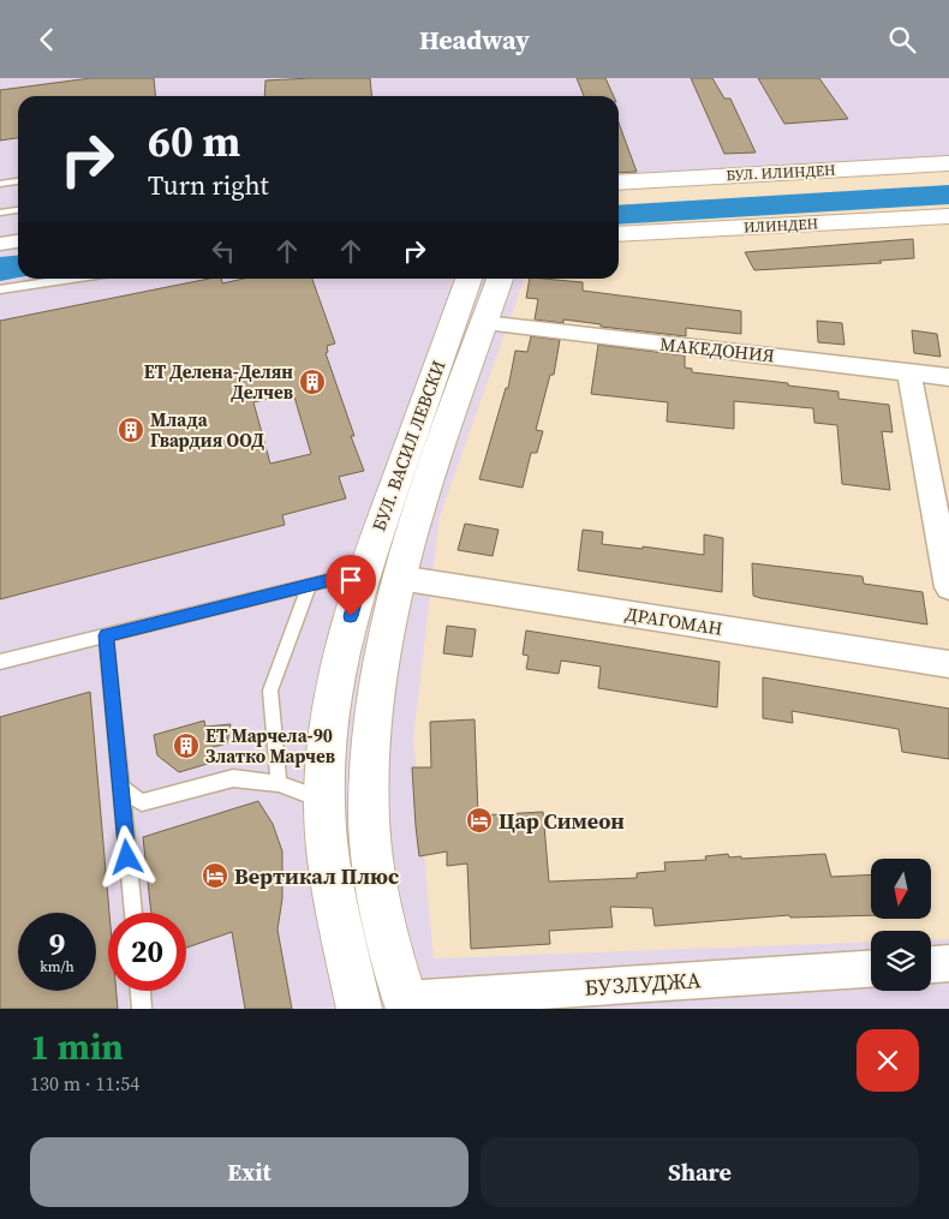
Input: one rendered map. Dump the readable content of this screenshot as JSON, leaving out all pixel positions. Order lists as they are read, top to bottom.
{
  "streets": {
    "main road": ["БУЛ. ИЛИНДЕН", "ИЛИНДЕН", "БУЛ. ВАСИЛ ЛЕВСКИ"],
    "street": ["МАКЕДОНИЯ", "ДРАГОМАН", "БУЗЛУДЖА"]
  },
  "crossings": [
    ["МАКЕДОНИЯ", "БУЛ. ВАСИЛ ЛЕВСКИ"],
    ["БУЛ. ВАСИЛ ЛЕВСКИ", "ДРАГОМАН"],
    ["БУЛ. ВАСИЛ ЛЕВСКИ", "БУЗЛУДЖА"]
  ],
  "places": {
    "building": ["ЕТ Делена-Делян Делчев", "Млада Гвардия ООД", "ЕТ Марчела-90 Златко Марчев"],
    "hotel": ["Цар Симеон", "Вертикал Плюс"]
  },
  "north": "bottom",
  "page": {
    "header": "Headway",
    "turn": ["60 m", "Turn right"],
    "speed": "9 km/h",
    "limit": "20",
    "heading": ["1 min", "130 m · 11:54"],
    "buttons": ["Exit", "Share"]
  }
}
